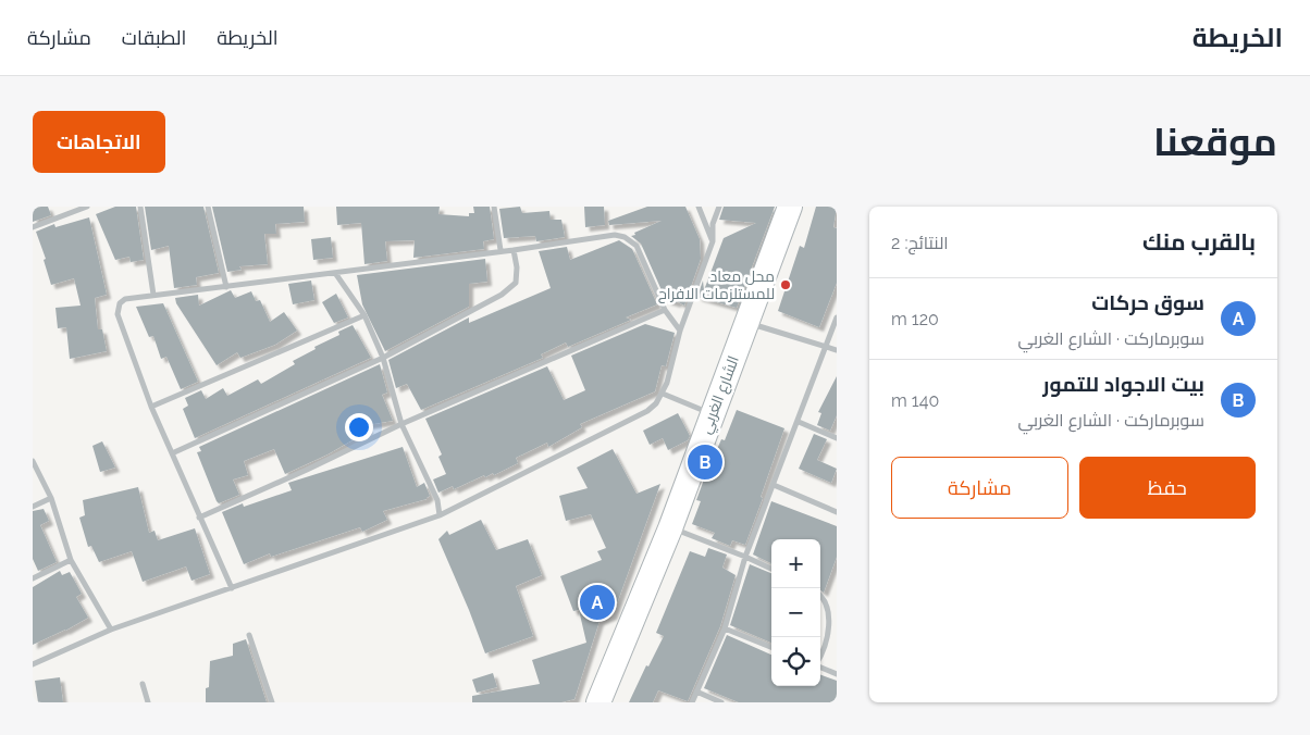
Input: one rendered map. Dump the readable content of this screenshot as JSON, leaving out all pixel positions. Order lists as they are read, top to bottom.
{
  "streets": {
    "street": ["الشارع الغربي"]
  },
  "places": ["محل معاد للمستلزمات الافراح"],
  "page": {
    "header": "الخريطة",
    "nav": ["الخريطة", "الطبقات", "مشاركة"],
    "title": "موقعنا",
    "buttons": [
      "الاتجاهات",
      ["حفظ", "مشاركة"]
    ],
    "heading": ["بالقرب منك", "النتائج: 2"],
    "list": [
      {
        "mark": "A",
        "name": "سوق حركات",
        "note": "سوبرماركت · الشارع الغربي",
        "value": "120 m"
      },
      {
        "mark": "B",
        "name": "بيت الاجواد للتمور",
        "note": "سوبرماركت · الشارع الغربي",
        "value": "140 m"
      }
    ],
    "pins": ["B", "A"],
    "map_buttons": ["+", "−"]
  }
}
